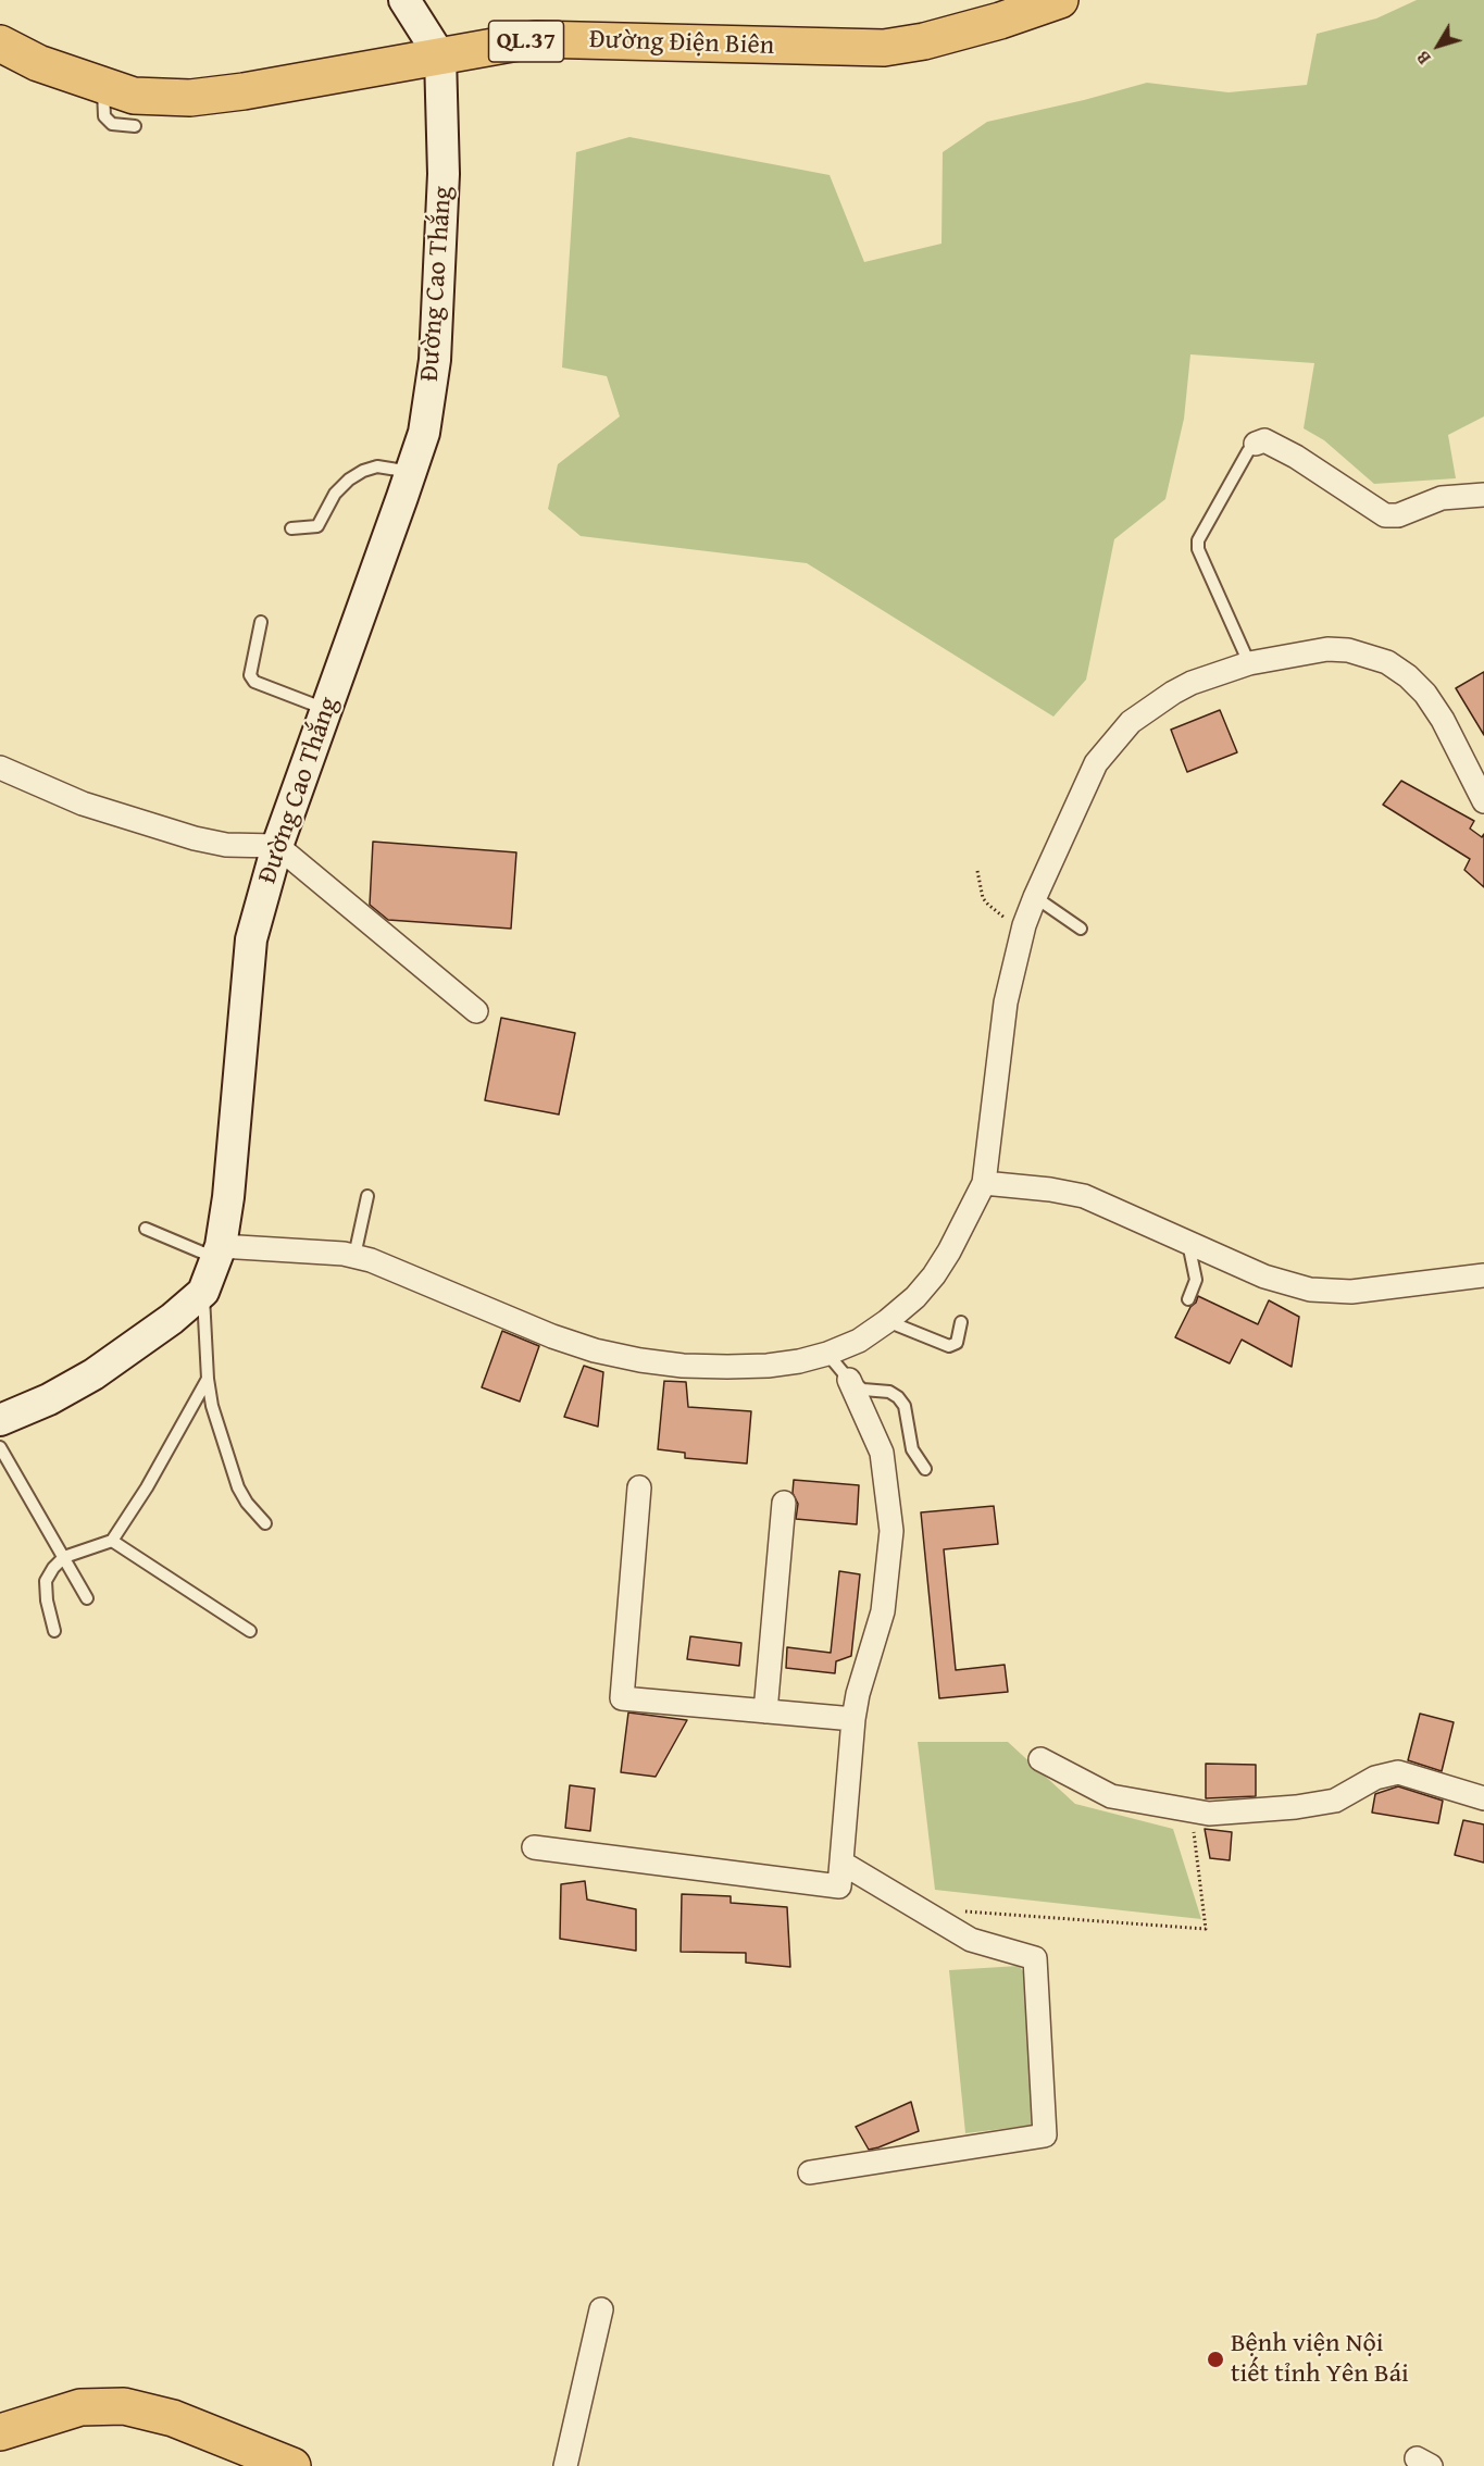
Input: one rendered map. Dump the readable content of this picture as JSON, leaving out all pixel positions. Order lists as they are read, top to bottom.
{
  "streets": {
    "main road": ["QL.37", "Đường Điện Biên"],
    "street": ["Đường Cao Thắng"]
  },
  "crossings": [
    ["Đường Điện Biên", "Đường Cao Thắng"]
  ],
  "places": ["Bệnh viện Nội tiết tỉnh Yên Bái"],
  "north": "bottom left"
}
